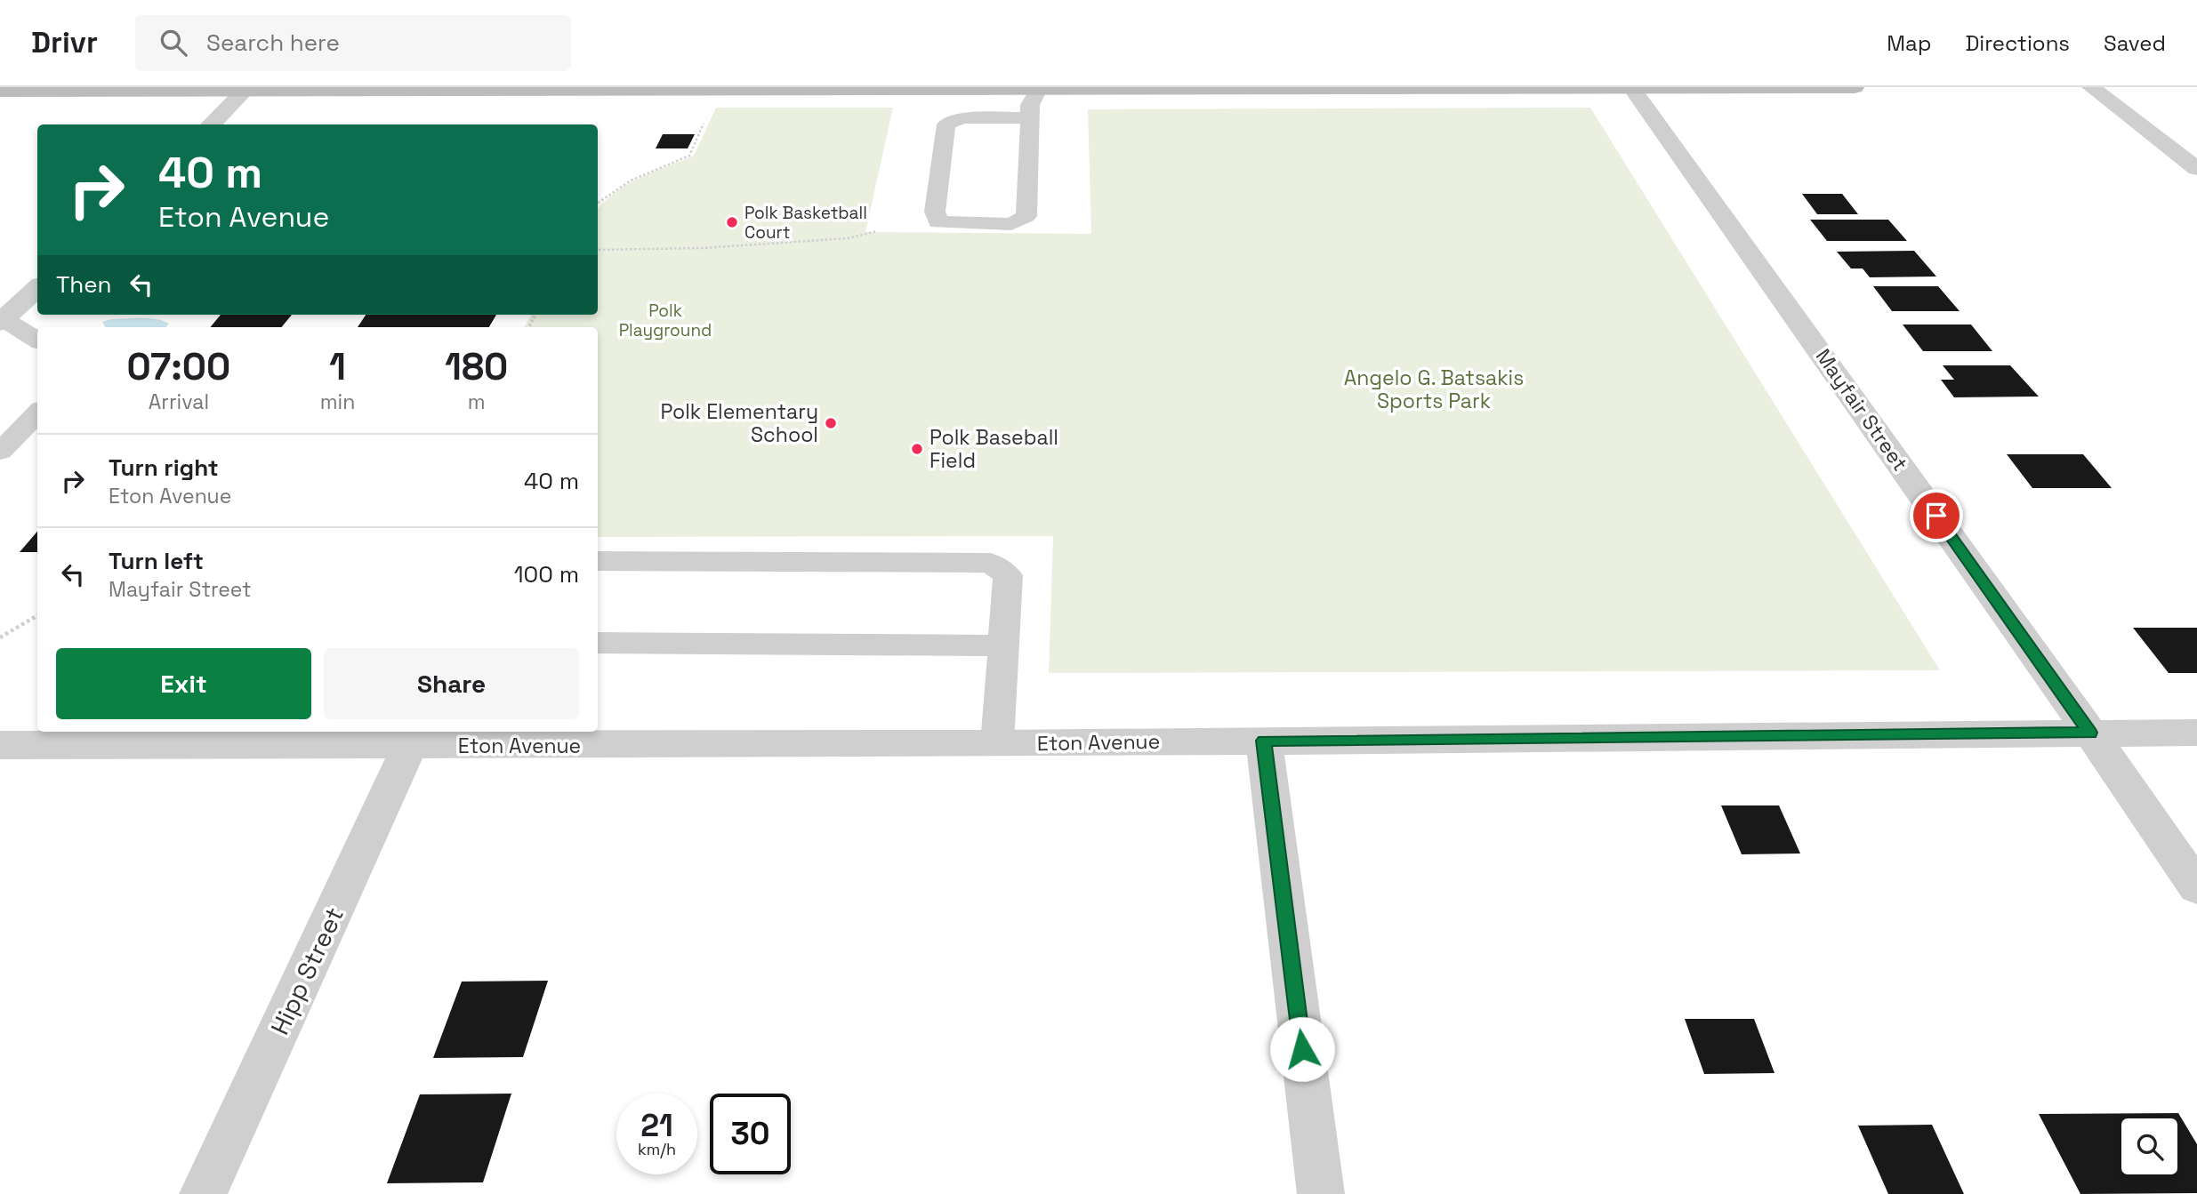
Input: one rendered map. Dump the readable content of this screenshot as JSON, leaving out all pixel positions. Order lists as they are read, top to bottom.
{
  "streets": {
    "street": ["Mayfair Street", "Eton Avenue", "Hipp Street"]
  },
  "crossings": [
    ["Mayfair Street", "Eton Avenue"],
    ["Eton Avenue", "Hipp Street"]
  ],
  "parks": ["Polk Playground", "Angelo G. Batsakis Sports Park"],
  "places": ["Polk Basketball Court", "Polk Elementary School", "Polk Baseball Field"],
  "page": {
    "header": "Drivr",
    "search": "Search here",
    "nav": ["Map", "Directions", "Saved"],
    "turn": ["40 m", "Eton Avenue"],
    "then": "Then",
    "eta": [
      "07:00",
      "Arrival",
      "1",
      "min",
      "180",
      "m"
    ],
    "list": [
      {
        "name": "Turn right",
        "note": "Eton Avenue",
        "value": "40 m"
      },
      {
        "name": "Turn left",
        "note": "Mayfair Street",
        "value": "100 m"
      }
    ],
    "buttons": ["Exit", "Share"],
    "speed": "21 km/h",
    "limit": "30"
  }
}
